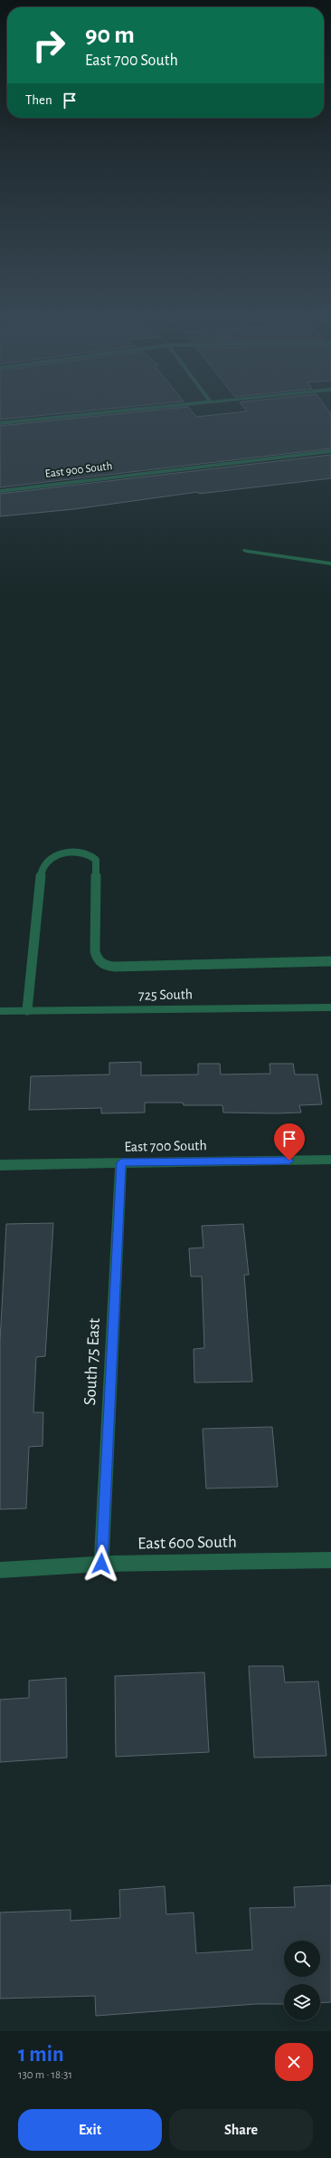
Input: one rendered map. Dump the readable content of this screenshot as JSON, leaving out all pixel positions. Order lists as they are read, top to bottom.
{
  "streets": {
    "street": [
      "East 900 South",
      "725 South",
      "East 700 South",
      "South 75 East",
      "East 600 South"
    ]
  },
  "crossings": [
    ["East 700 South", "South 75 East"],
    ["South 75 East", "East 600 South"]
  ],
  "page": {
    "turn": ["90 m", "East 700 South"],
    "then": "Then",
    "heading": ["1 min", "130 m · 18:31"],
    "buttons": ["Exit", "Share"]
  }
}
